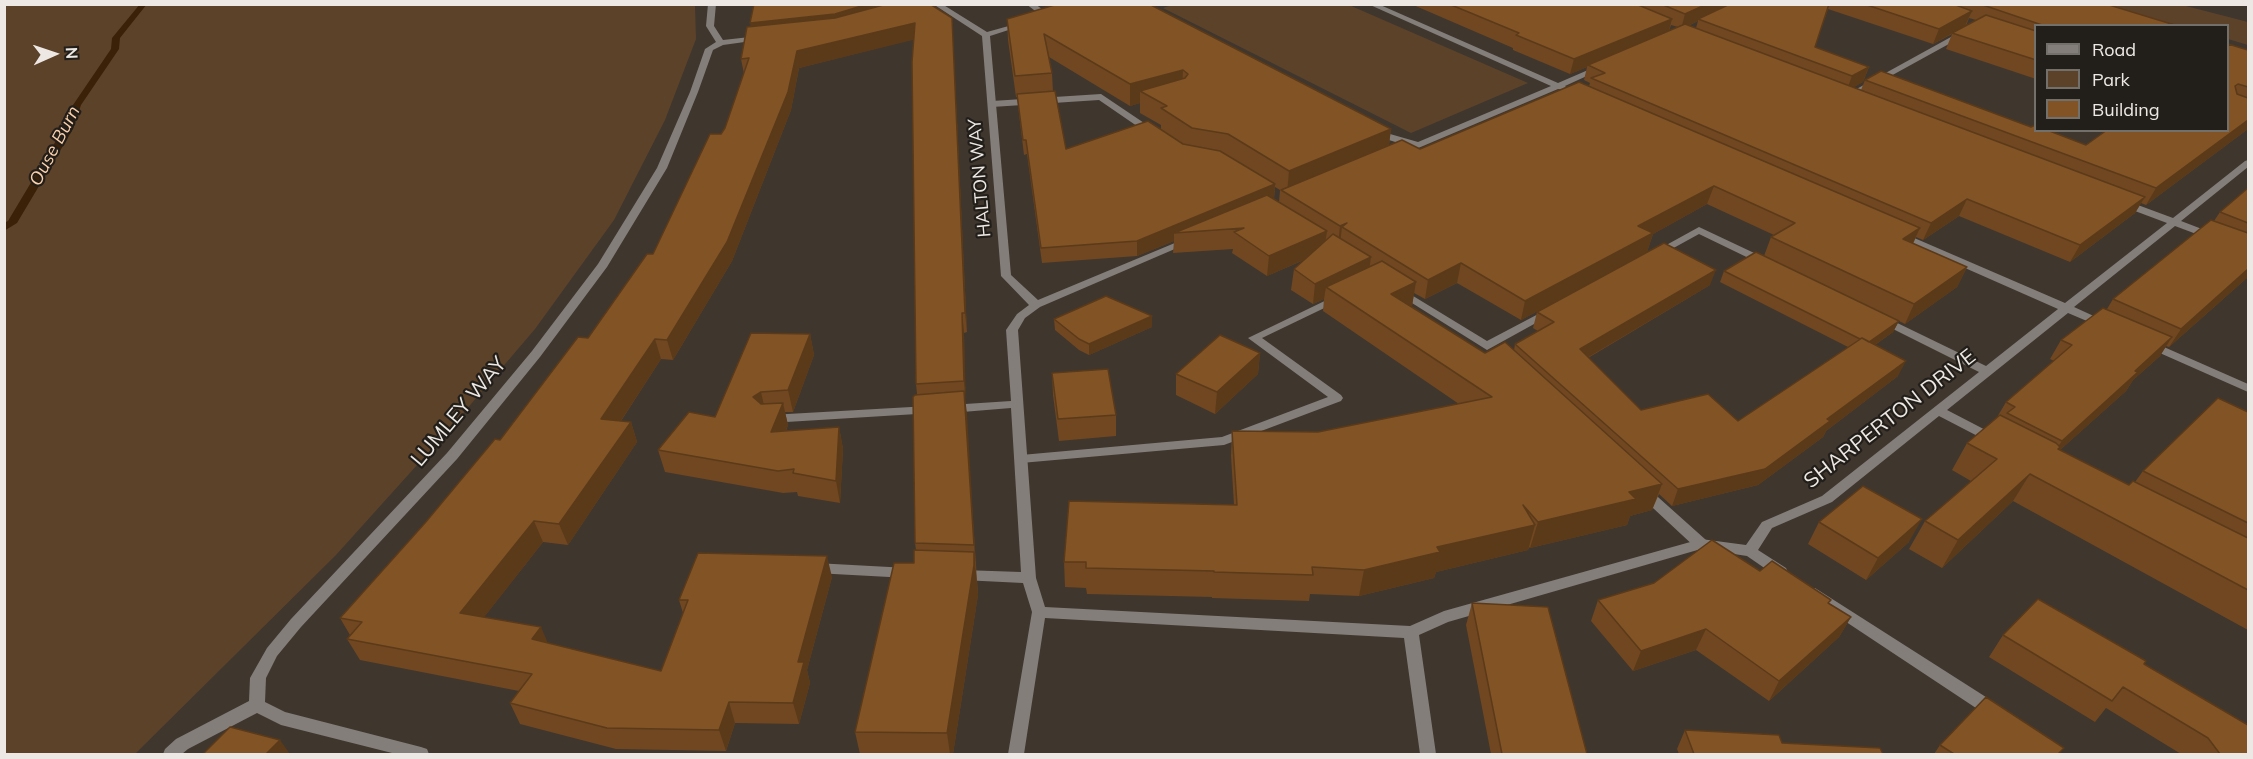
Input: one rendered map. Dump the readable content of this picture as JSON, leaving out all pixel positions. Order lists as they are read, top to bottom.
{
  "streets": {
    "street": ["HALTON WAY", "LUMLEY WAY", "SHARPERTON DRIVE"]
  },
  "water": ["Ouse Burn"],
  "legend": ["Road", "Park", "Building"],
  "north": "right"
}
